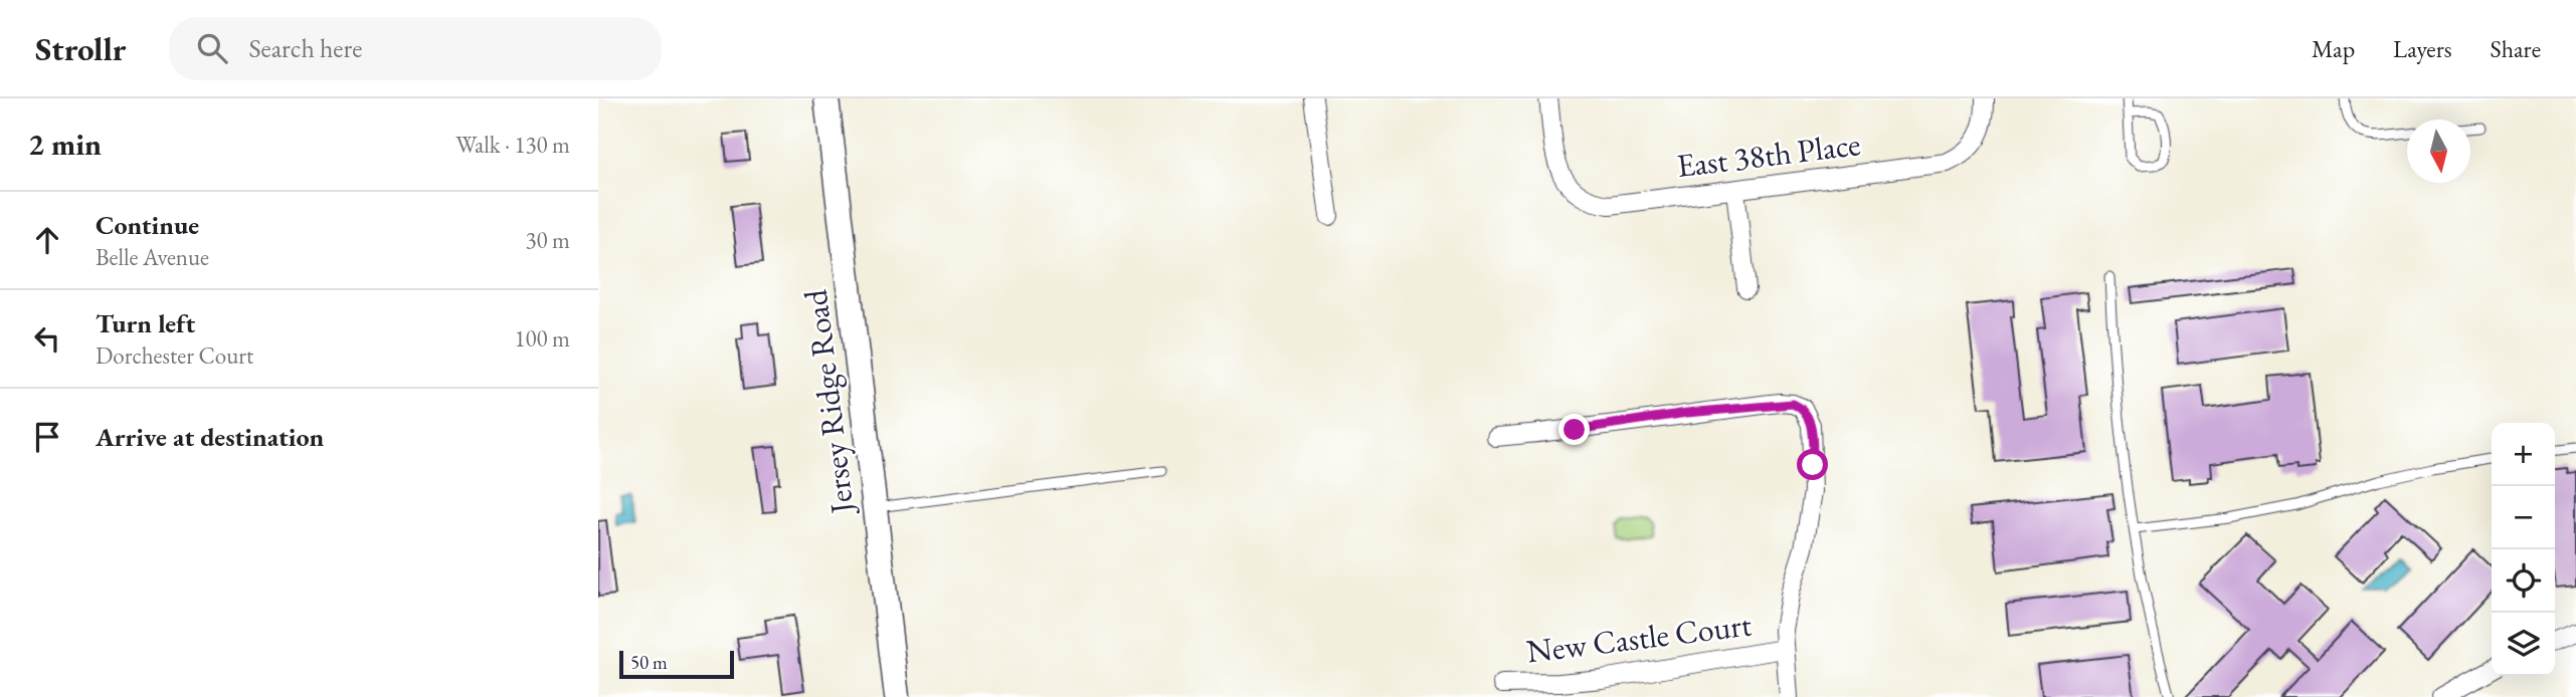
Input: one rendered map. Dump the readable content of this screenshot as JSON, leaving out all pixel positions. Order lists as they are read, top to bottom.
{
  "streets": {
    "main road": ["Jersey Ridge Road"],
    "street": ["East 38th Place", "New Castle Court"]
  },
  "scale_bar": "50 m",
  "north": "bottom",
  "page": {
    "header": "Strollr",
    "search": "Search here",
    "nav": ["Map", "Layers", "Share"],
    "heading": ["2 min", "Walk · 130 m"],
    "list": [
      ["Continue", "Belle Avenue", "30 m"],
      ["Turn left", "Dorchester Court", "100 m"],
      "Arrive at destination"
    ],
    "map_buttons": ["+", "−"],
    "scale": "50 m"
  }
}
